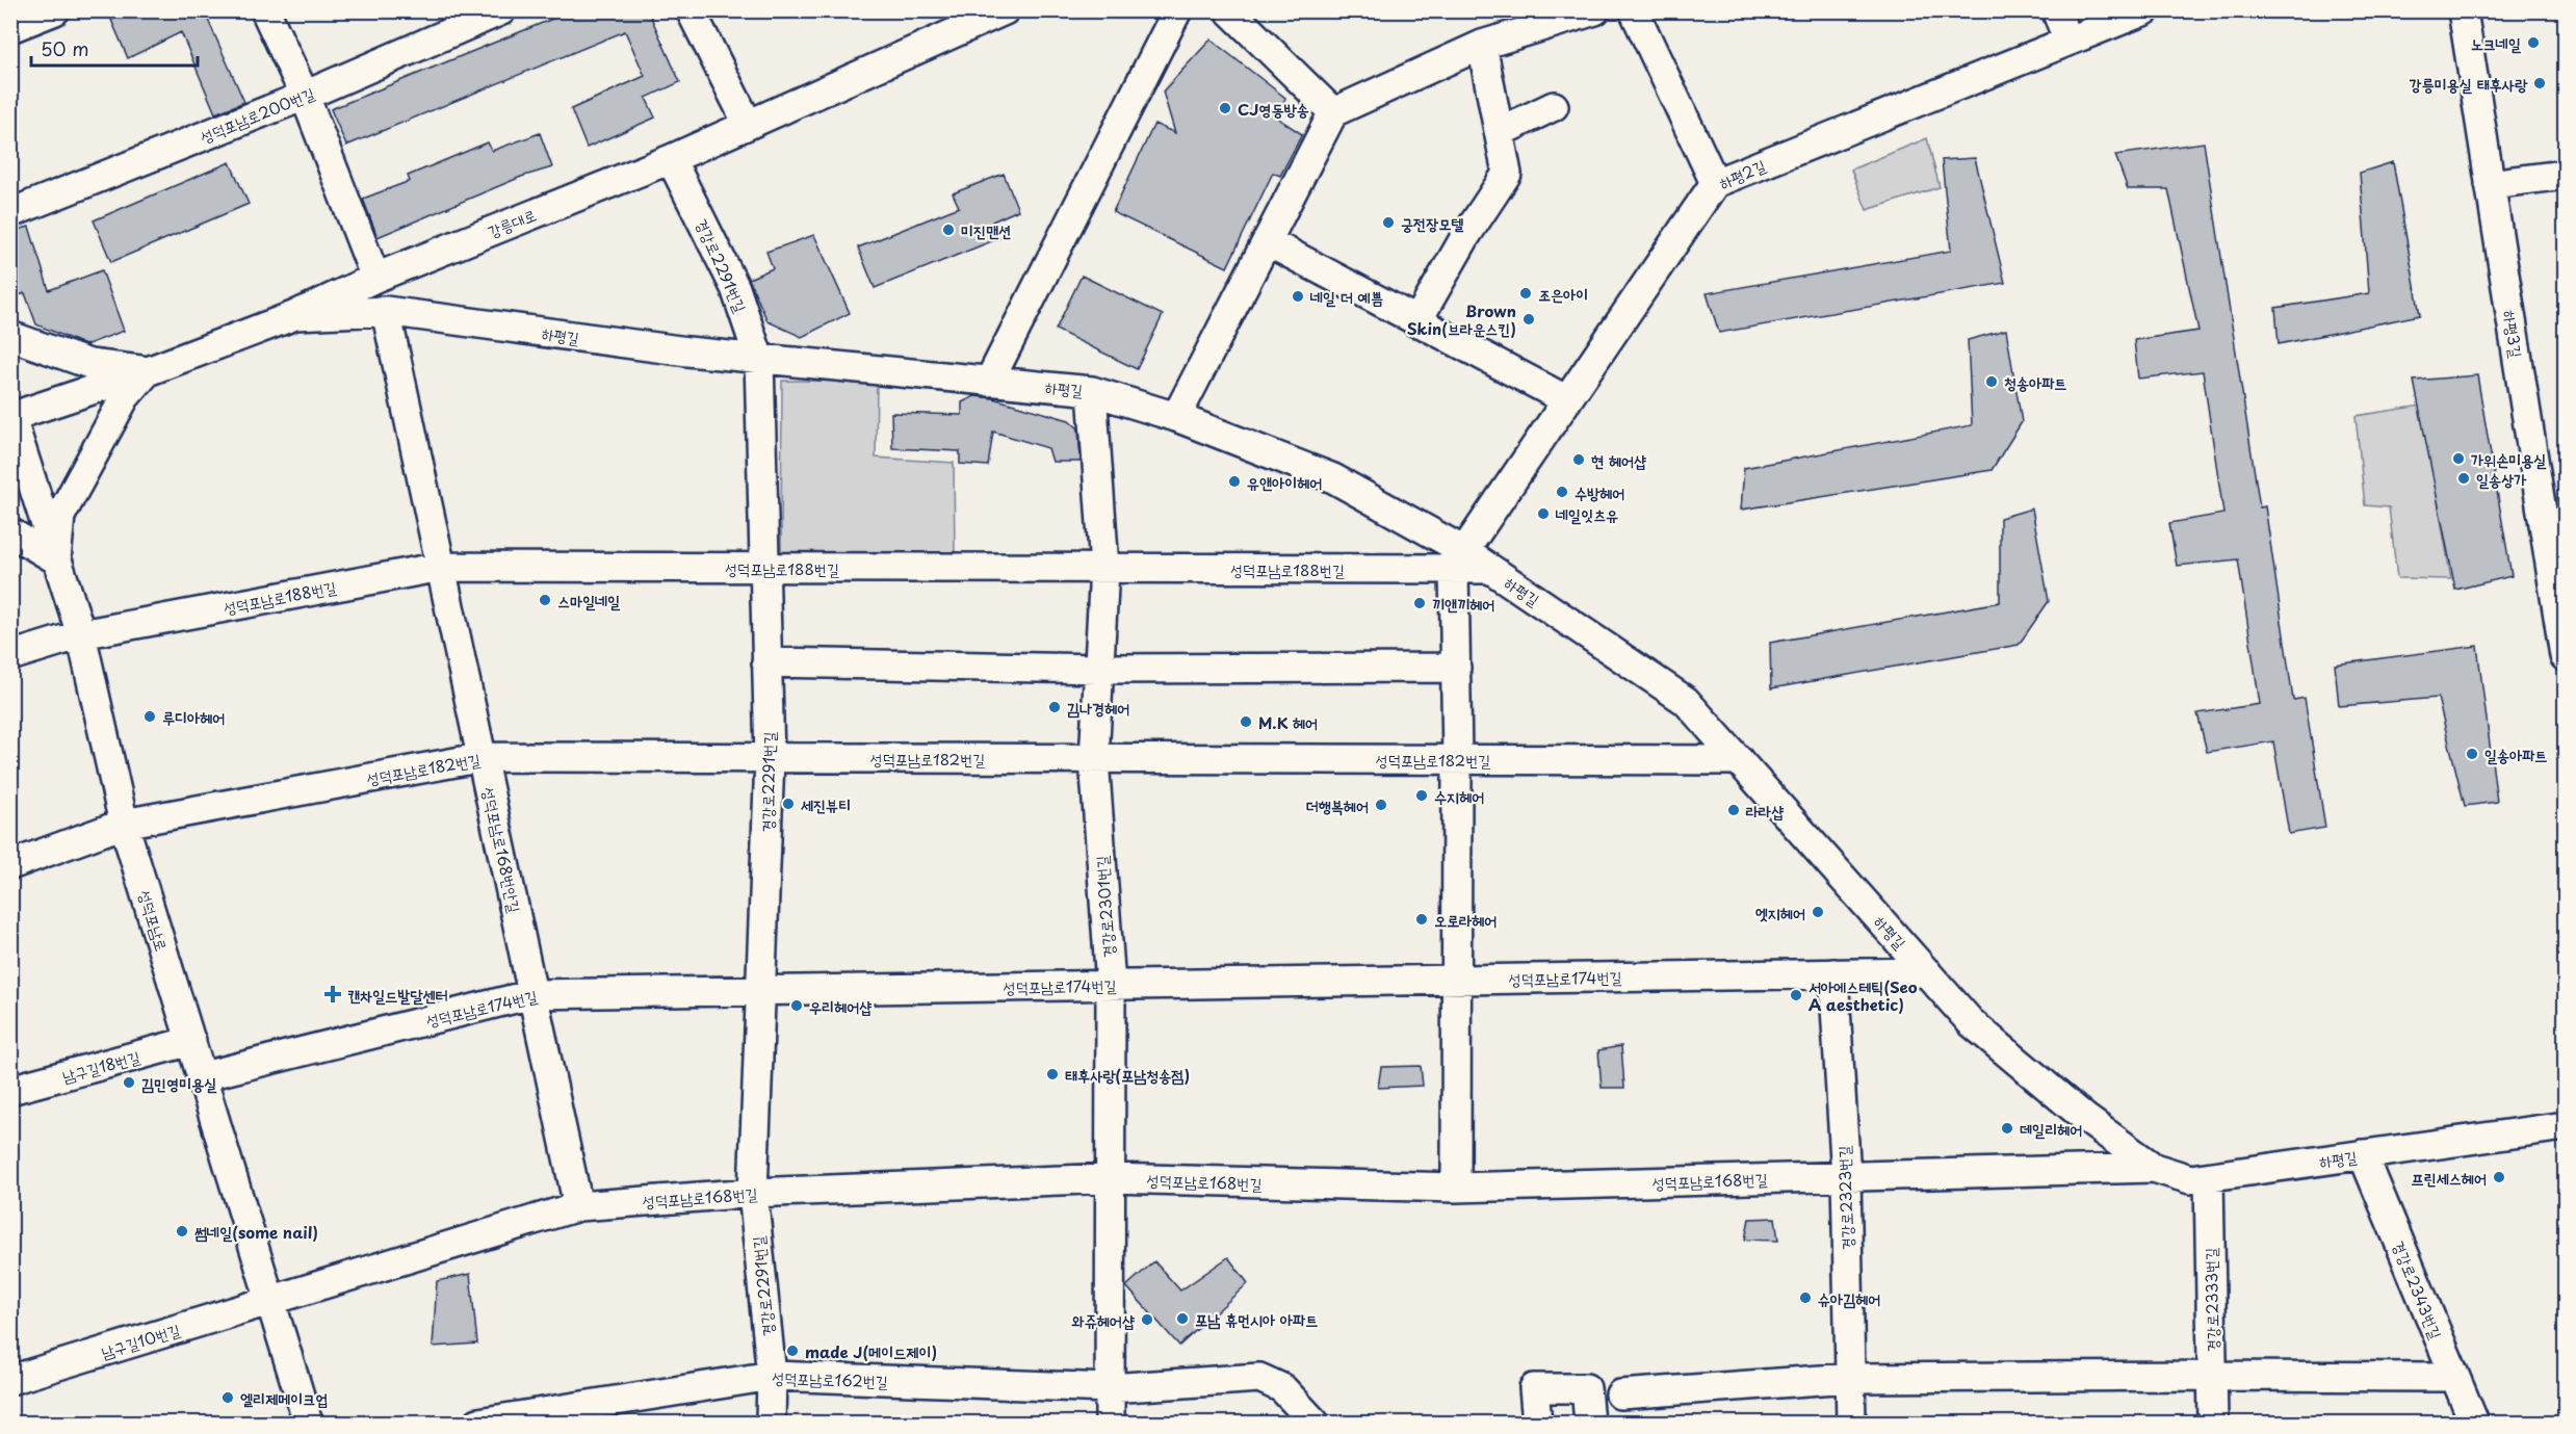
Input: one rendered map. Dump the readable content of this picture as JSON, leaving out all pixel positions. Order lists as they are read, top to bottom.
{
  "streets": {
    "street": [
      "성덕포남로200번길",
      "하평2길",
      "강릉대로",
      "경강로2291번길",
      "하평3길",
      "하평길",
      "성덕포남로188번길",
      "성덕포남로182번길",
      "성덕포남로168번안길",
      "경강로2301번길",
      "성덕포남로",
      "성덕포남로174번길",
      "남구길18번길",
      "성덕포남로168번길",
      "경강로2323번길",
      "경강로2343번길",
      "경강로2333번길",
      "남구길10번길",
      "성덕포남로162번길"
    ]
  },
  "crossings": [
    ["하평2길", "하평길"],
    ["하평2길", "성덕포남로188번길"],
    ["강릉대로", "경강로2291번길"],
    ["강릉대로", "하평길"],
    ["강릉대로", "성덕포남로"],
    ["경강로2291번길", "하평길"],
    ["경강로2291번길", "성덕포남로188번길"],
    ["경강로2291번길", "성덕포남로182번길"],
    ["경강로2291번길", "성덕포남로174번길"],
    ["경강로2291번길", "성덕포남로168번길"],
    ["경강로2291번길", "성덕포남로162번길"],
    ["하평길", "성덕포남로188번길"],
    ["하평길", "성덕포남로182번길"],
    ["하평길", "성덕포남로168번안길"],
    ["하평길", "경강로2301번길"],
    ["하평길", "성덕포남로174번길"],
    ["하평길", "성덕포남로168번길"],
    ["하평길", "경강로2343번길"],
    ["하평길", "경강로2333번길"],
    ["성덕포남로188번길", "성덕포남로168번안길"],
    ["성덕포남로188번길", "경강로2301번길"],
    ["성덕포남로188번길", "성덕포남로"],
    ["성덕포남로182번길", "성덕포남로168번안길"],
    ["성덕포남로182번길", "경강로2301번길"],
    ["성덕포남로182번길", "성덕포남로"],
    ["성덕포남로168번안길", "성덕포남로174번길"],
    ["성덕포남로168번안길", "성덕포남로168번길"],
    ["경강로2301번길", "성덕포남로174번길"],
    ["경강로2301번길", "성덕포남로168번길"],
    ["경강로2301번길", "성덕포남로162번길"],
    ["성덕포남로", "성덕포남로174번길"],
    ["성덕포남로", "남구길18번길"],
    ["성덕포남로", "성덕포남로168번길"],
    ["성덕포남로", "남구길10번길"],
    ["성덕포남로174번길", "경강로2323번길"],
    ["성덕포남로168번길", "경강로2323번길"],
    ["성덕포남로168번길", "남구길10번길"]
  ],
  "places": {
    "other": [
      "노크네일",
      "강릉미용실 태후사랑",
      "CJ영동방송",
      "궁전장모텔",
      "미진맨션",
      "조은아이",
      "네일 더 예쁨",
      "Brown Skin(브라운스킨)",
      "청송아파트",
      "가위손미용실",
      "현 헤어샵",
      "일송상가",
      "유앤아이헤어",
      "수방헤어",
      "네일잇츠유",
      "스마일네일",
      "끼앤끼헤어",
      "김나경헤어",
      "루디아헤어",
      "M.K 헤어",
      "일송아파트",
      "수지헤어",
      "세진뷰티",
      "더행복헤어",
      "라라샵",
      "엣지헤어",
      "오로라헤어",
      "서아에스테틱(Seo A aesthetic)",
      "우리헤어샵",
      "태후사랑(포남청송점)",
      "김민영미용실",
      "데일리헤어",
      "프린세스헤어",
      "썸네일(some nail)",
      "슈아김헤어",
      "포남 휴먼시아 아파트",
      "와쥬헤어샵",
      "made J(메이드제이)",
      "엘리제메이크업"
    ],
    "health": ["캔차일드발달센터"]
  },
  "scale_bar": "50 m"
}
